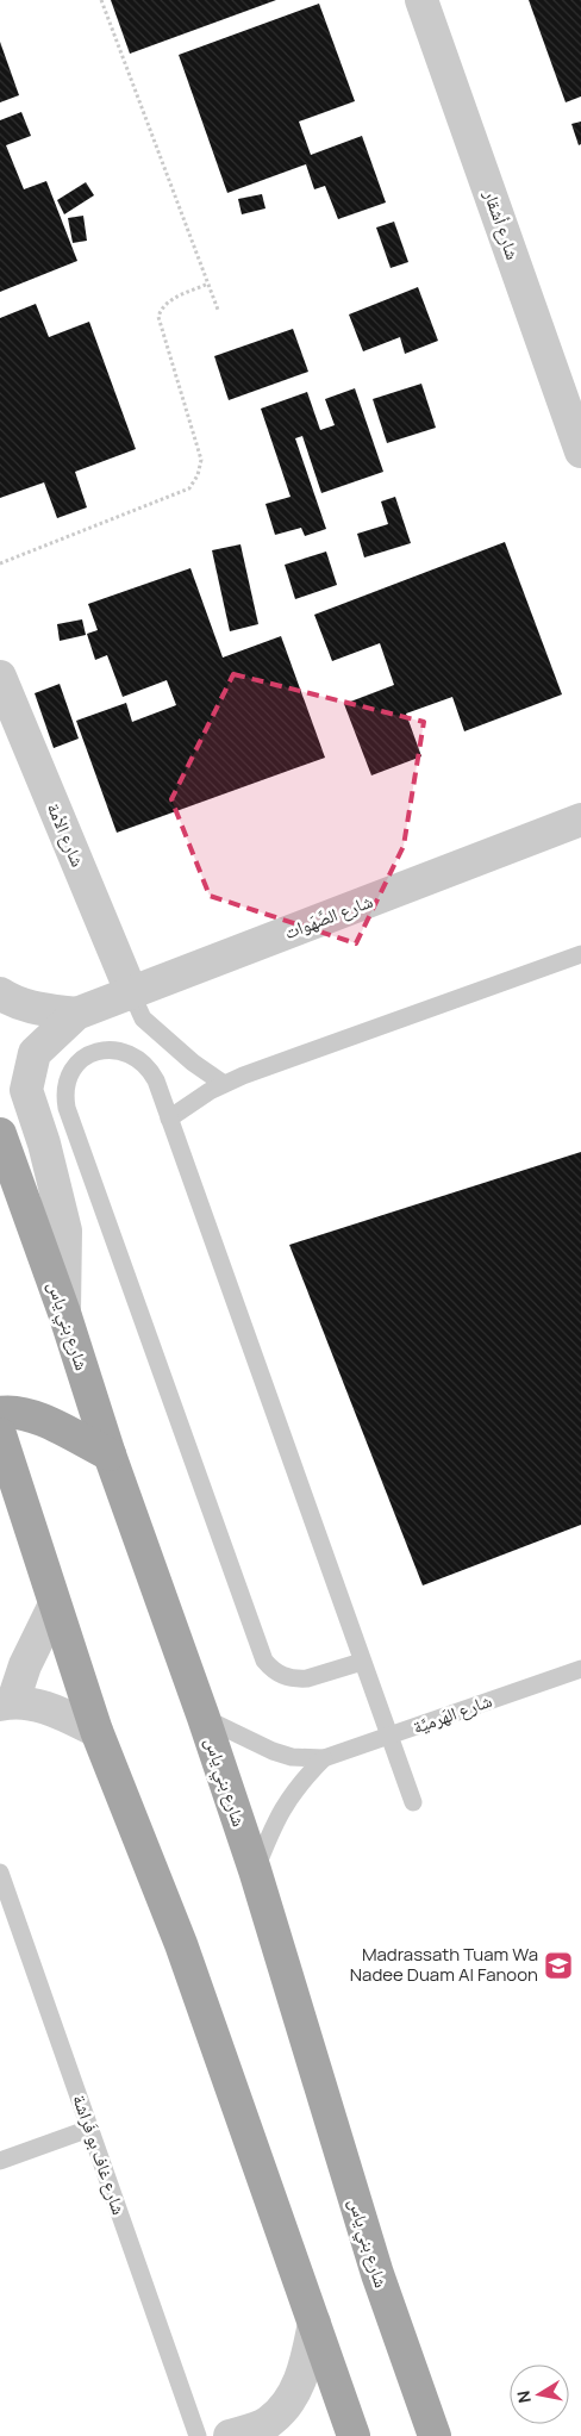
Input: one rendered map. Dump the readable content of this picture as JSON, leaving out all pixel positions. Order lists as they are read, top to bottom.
{
  "streets": {
    "main road": ["شارع بني ياس"],
    "street": ["شارع أشقار", "شارع الأمة", "شارع الصَّهَوات"],
    "lane": ["شارع الهَرميَّة", "شارع غاف بو فَراشة"]
  },
  "crossings": [
    ["شارع الأمة", "شارع الصَّهَوات"],
    ["شارع الصَّهَوات", "شارع بني ياس"],
    ["شارع بني ياس", "شارع الهَرميَّة"]
  ],
  "places": {
    "school or university": ["Madrassath Tuam Wa Nadee Duam Al Fanoon"]
  },
  "north": "left"
}
